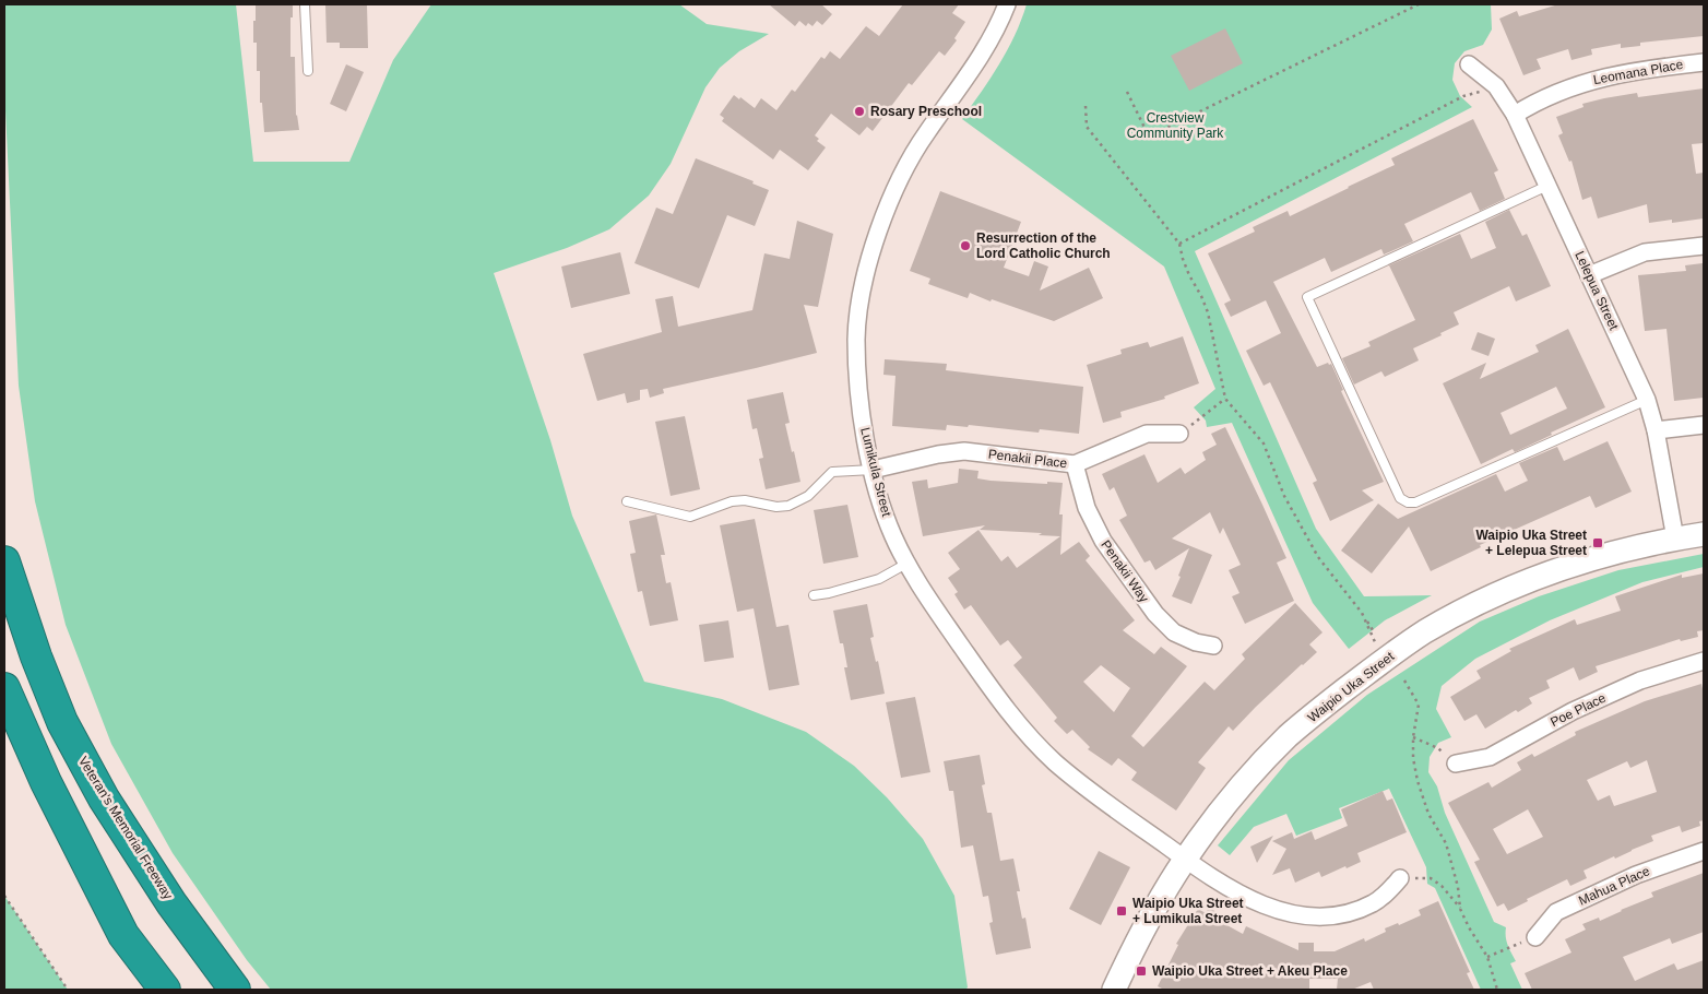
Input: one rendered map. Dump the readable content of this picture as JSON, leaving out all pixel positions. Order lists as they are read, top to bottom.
{
  "streets": {
    "highway": ["Veteran's Memorial Freeway"],
    "street": [
      "Leomana Place",
      "Lelepua Street",
      "Penakii Place",
      "Lumikula Street",
      "Penakii Way",
      "Waipio Uka Street",
      "Poe Place",
      "Mahua Place"
    ]
  },
  "crossings": [
    ["Leomana Place", "Lelepua Street"],
    ["Lelepua Street", "Waipio Uka Street"],
    ["Penakii Place", "Lumikula Street"],
    ["Penakii Place", "Penakii Way"],
    ["Lumikula Street", "Waipio Uka Street"]
  ],
  "parks": ["Crestview Community Park"],
  "places": {
    "other": ["Rosary Preschool", "Resurrection of the Lord Catholic Church"],
    "transit": ["Waipio Uka Street + Lelepua Street", "Waipio Uka Street + Lumikula Street", "Waipio Uka Street + Akeu Place"]
  }
}
